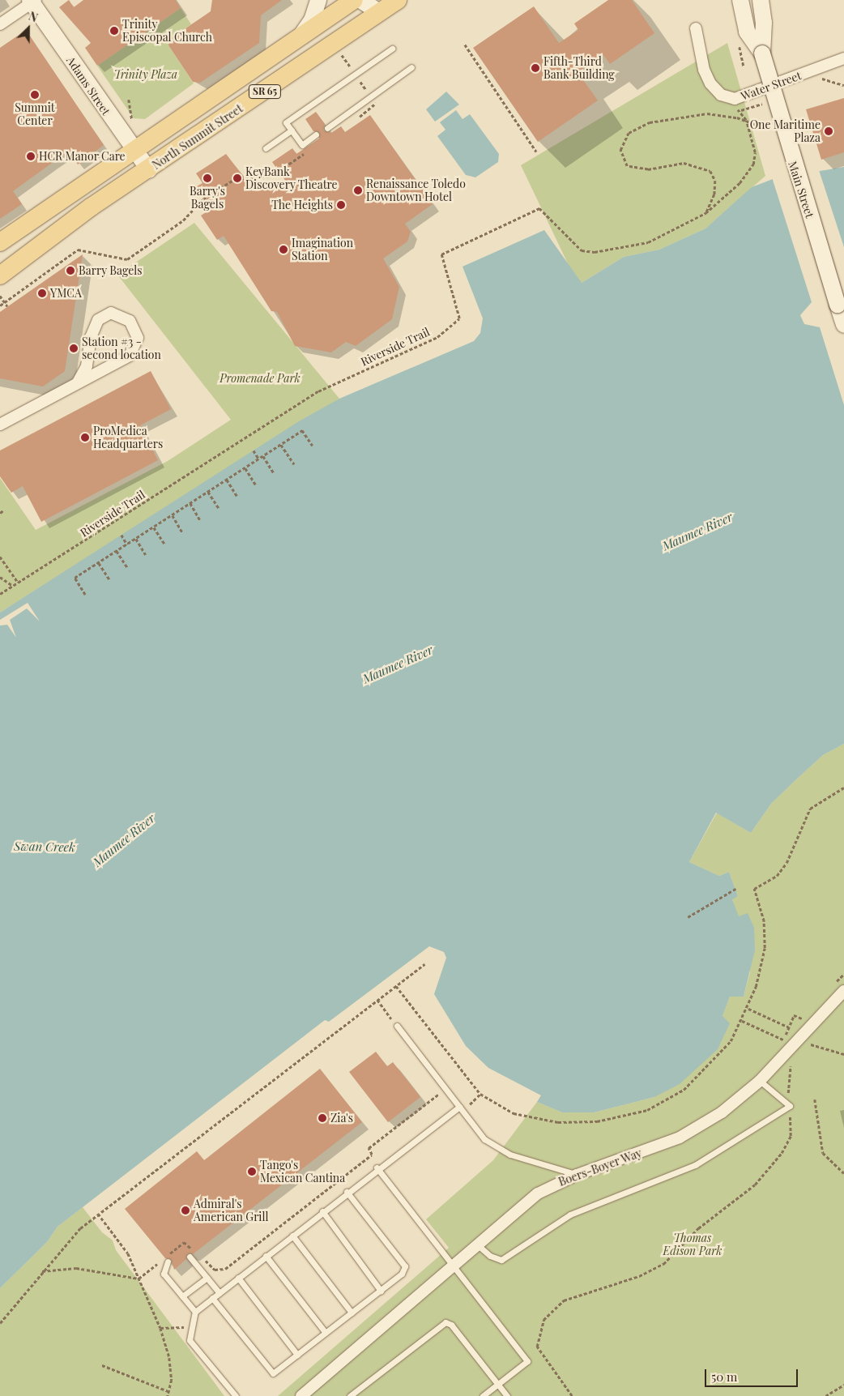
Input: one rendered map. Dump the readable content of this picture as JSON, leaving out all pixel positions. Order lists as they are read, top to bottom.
{
  "streets": {
    "main road": [
      "Adams Street",
      "SR 65",
      "North Summit Street",
      "Main Street"
    ],
    "street": ["Water Street", "Boers-Boyer Way"],
    "path": ["Riverside Trail"]
  },
  "crossings": [
    ["Adams Street", "SR 65"],
    ["Adams Street", "North Summit Street"]
  ],
  "water": ["Maumee River", "Swan Creek"],
  "parks": ["Trinity Plaza", "Promenade Park", "Thomas Edison Park"],
  "places": [
    "Trinity Episcopal Church",
    "Fifth-Third Bank Building",
    "Summit Center",
    "One Maritime Plaza",
    "HCR Manor Care",
    "Barry's Bagels",
    "KeyBank Discovery Theatre",
    "Renaissance Toledo Downtown Hotel",
    "The Heights",
    "Imagination Station",
    "Barry Bagels",
    "YMCA",
    "Station #3 - second location",
    "ProMedica Headquarters",
    "Zia's",
    "Tango's Mexican Cantina",
    "Admiral's American Grill"
  ],
  "scale_bar": "50 m",
  "north": "top right"
}
